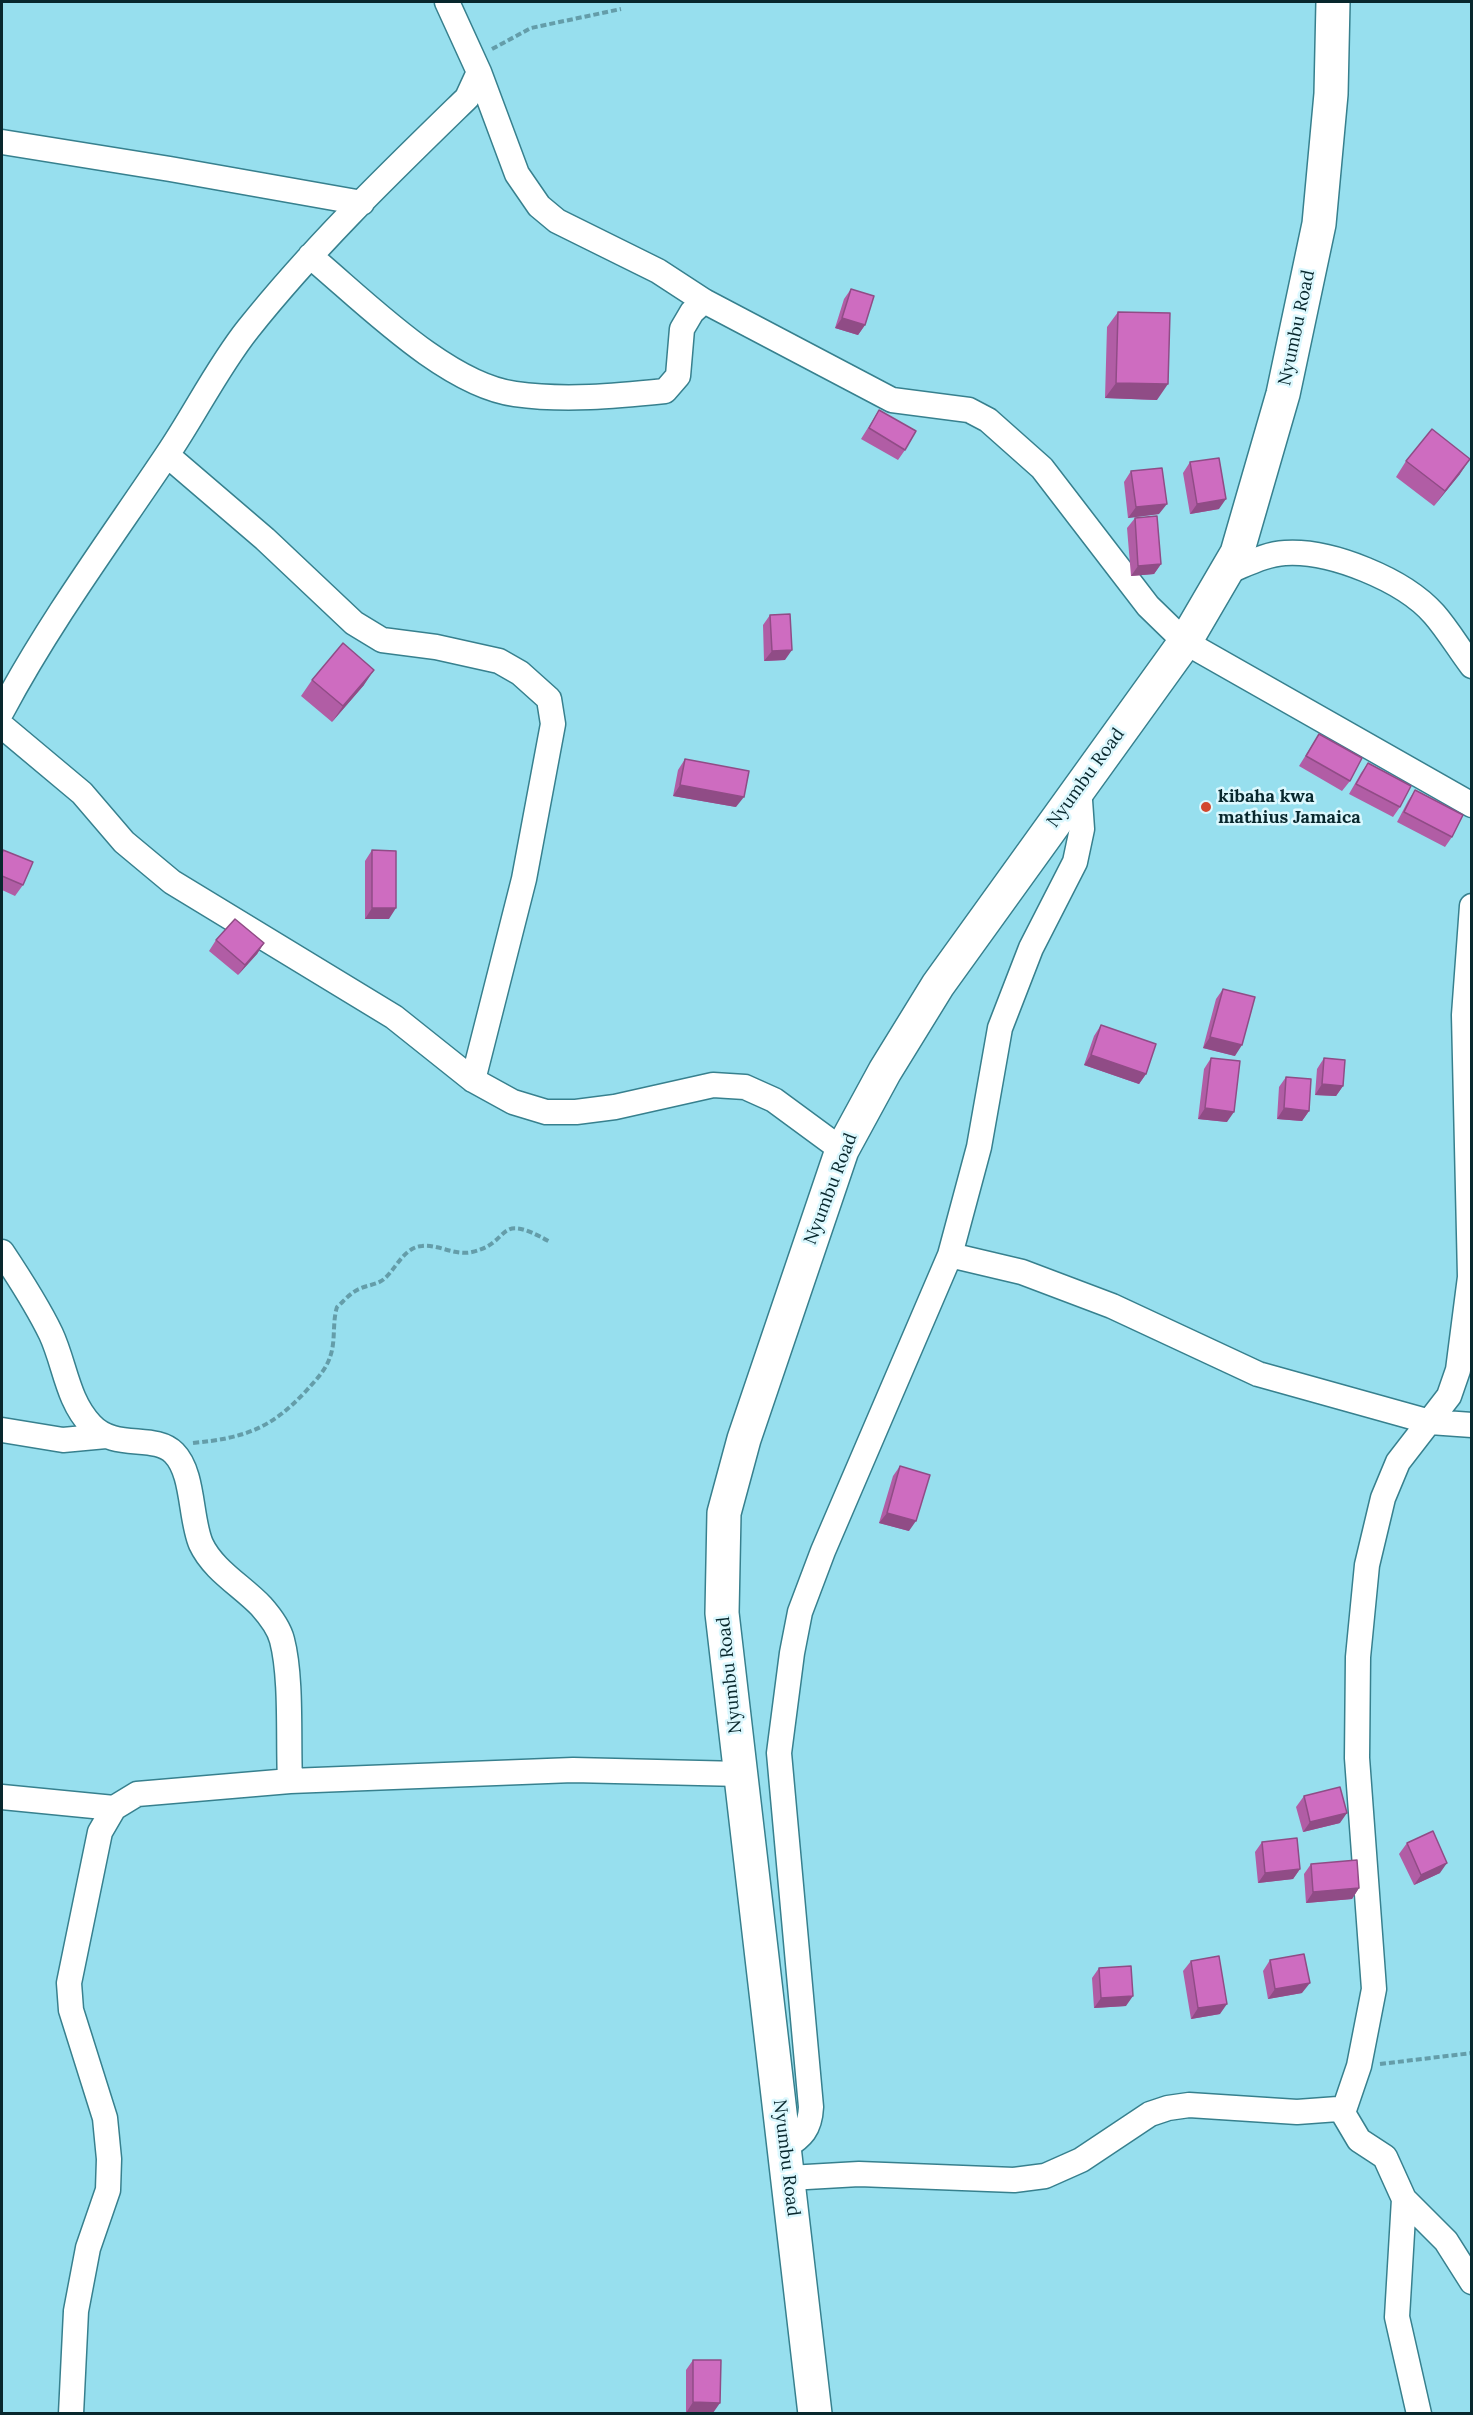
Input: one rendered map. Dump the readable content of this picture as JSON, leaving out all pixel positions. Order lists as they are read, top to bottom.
{
  "streets": {
    "street": ["Nyumbu Road"]
  },
  "places": ["kibaha kwa mathius Jamaica"]
}
